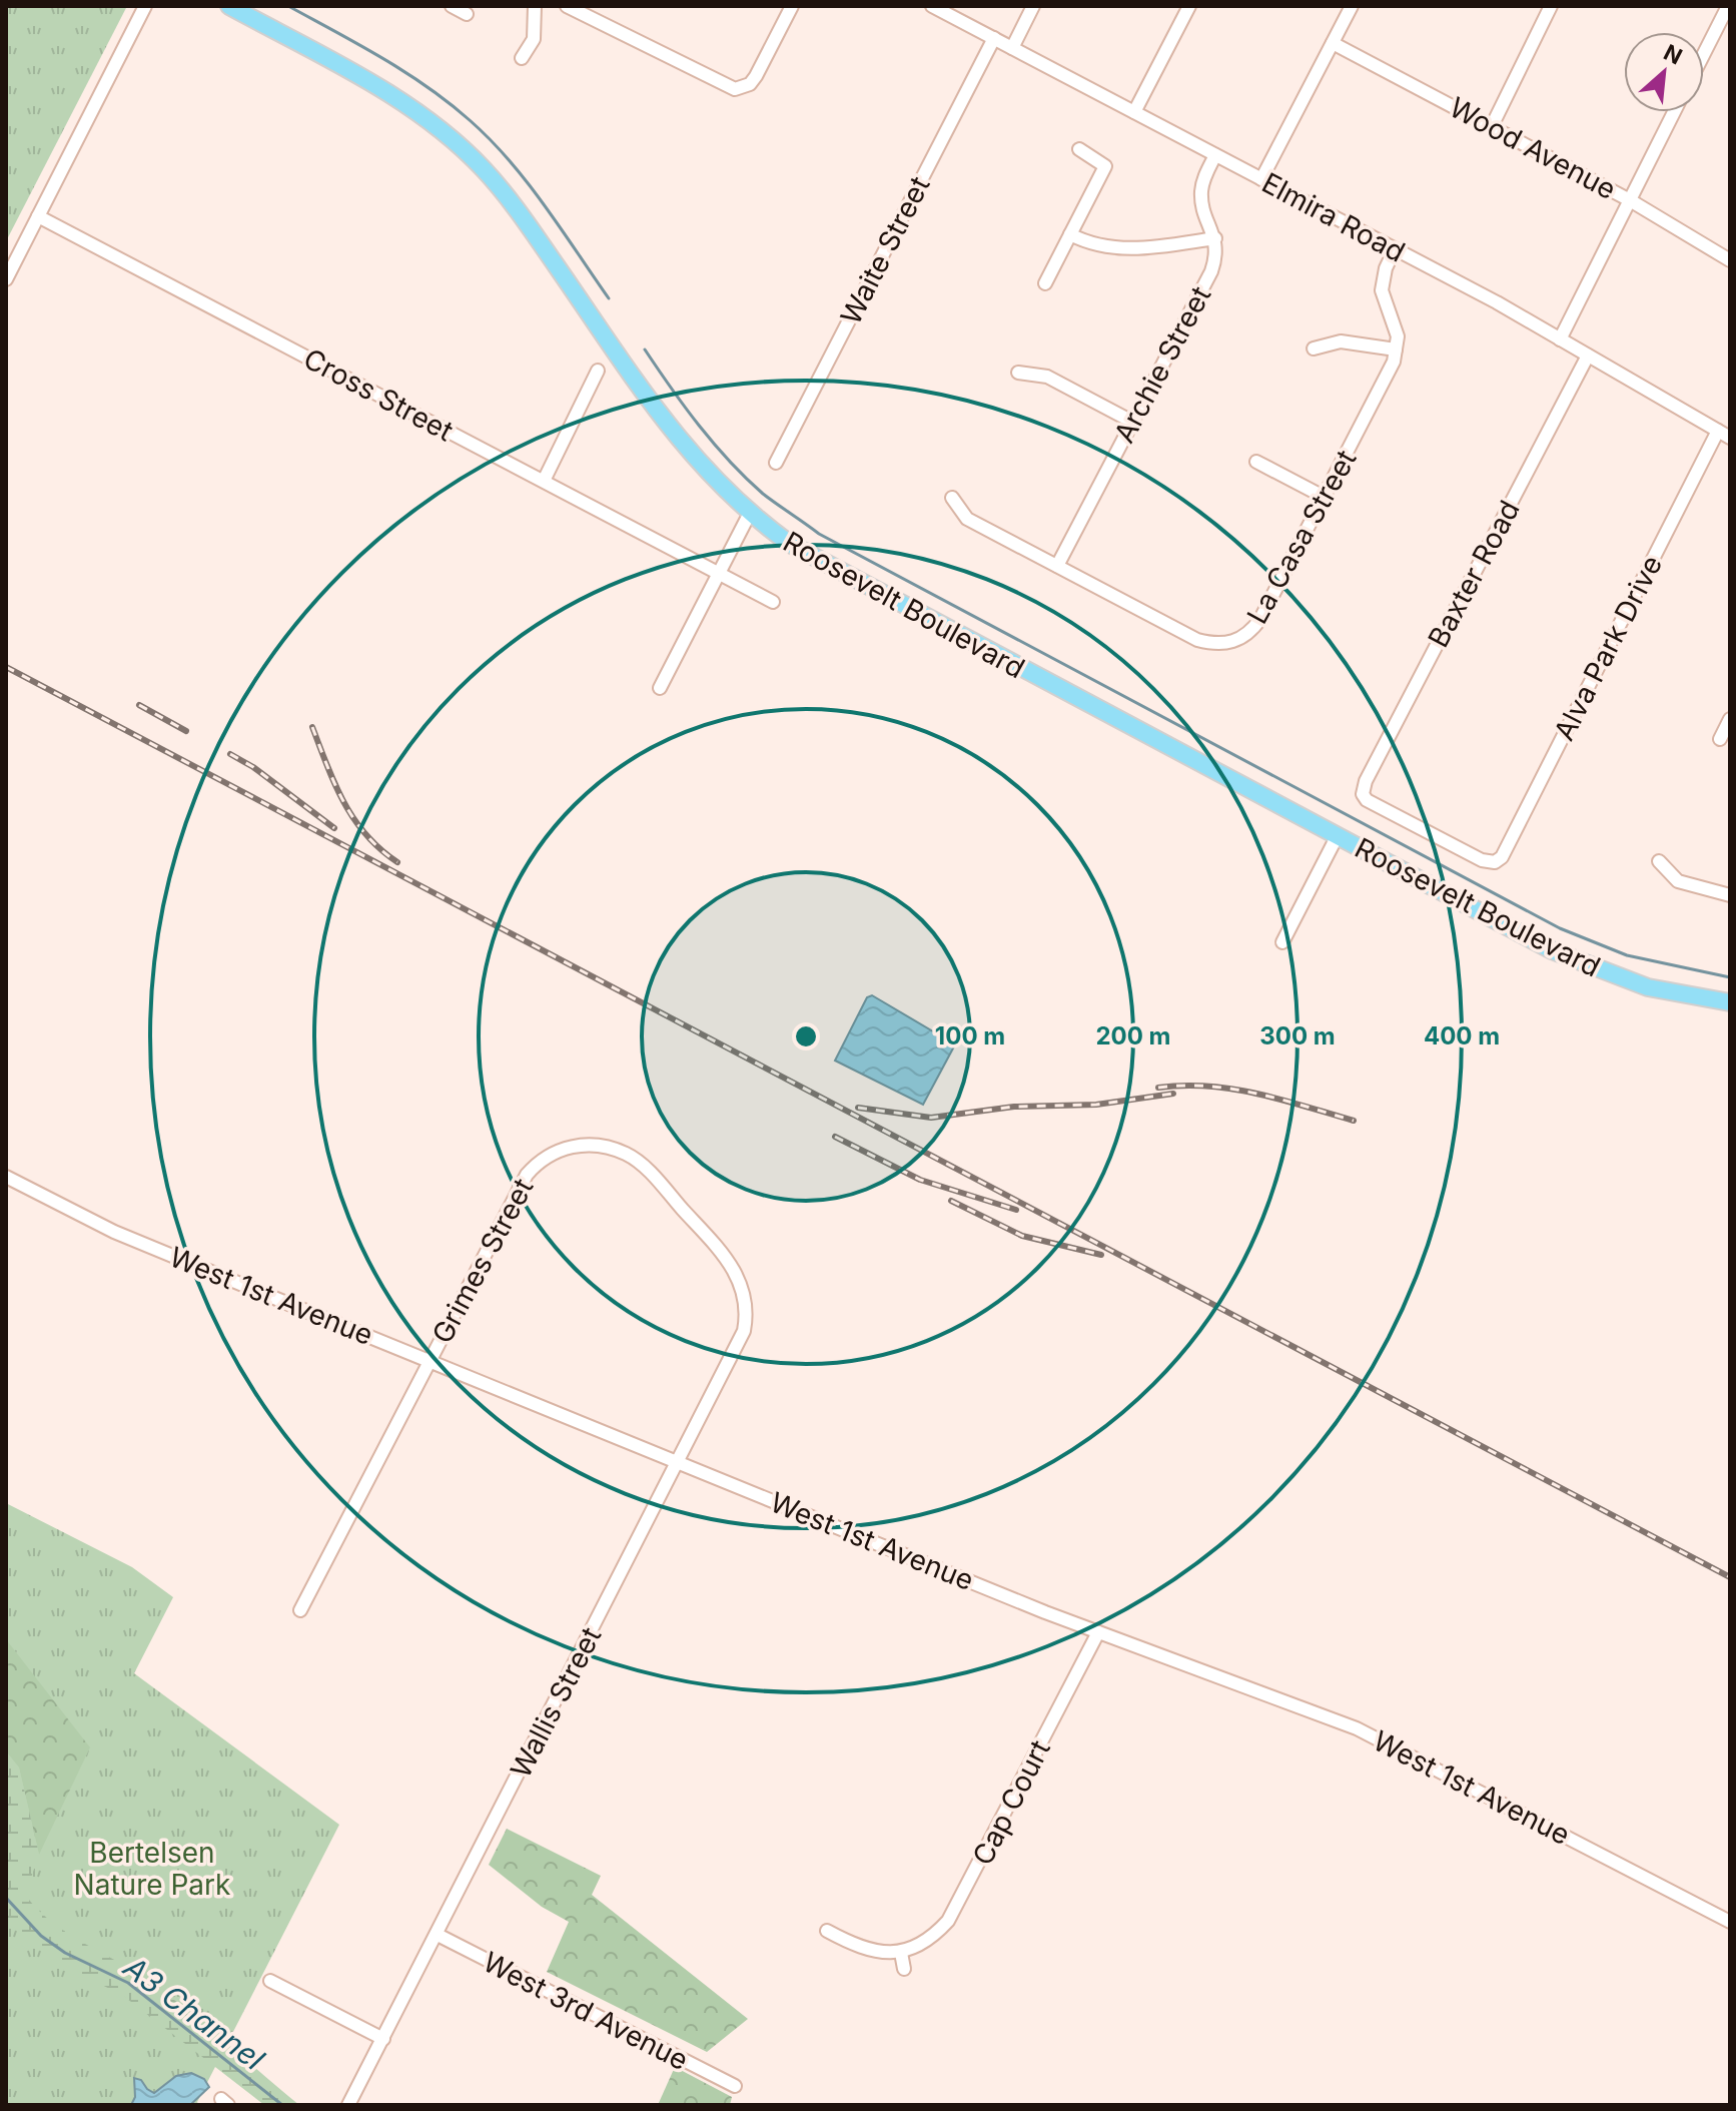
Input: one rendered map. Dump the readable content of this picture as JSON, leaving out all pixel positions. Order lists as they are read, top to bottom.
{
  "streets": {
    "main road": ["Roosevelt Boulevard"],
    "street": [
      "Wood Avenue",
      "Elmira Road",
      "Waite Street",
      "Archie Street",
      "Cross Street",
      "La Casa Street",
      "Baxter Road",
      "Alva Park Drive",
      "Grimes Street",
      "West 1st Avenue",
      "Wallis Street",
      "Cap Court",
      "West 3rd Avenue"
    ]
  },
  "crossings": [
    ["Elmira Road", "Waite Street"],
    ["Elmira Road", "La Casa Street"],
    ["Elmira Road", "Baxter Road"],
    ["Elmira Road", "Alva Park Drive"],
    ["Archie Street", "La Casa Street"],
    ["Baxter Road", "Alva Park Drive"],
    ["Grimes Street", "West 1st Avenue"],
    ["Grimes Street", "Wallis Street"],
    ["West 1st Avenue", "Wallis Street"],
    ["West 1st Avenue", "Cap Court"],
    ["Wallis Street", "West 3rd Avenue"]
  ],
  "water": ["A3 Channel"],
  "parks": ["Bertelsen Nature Park"],
  "north": "top right",
  "rings": [
    "100 m",
    "200 m",
    "300 m",
    "400 m"
  ]
}
